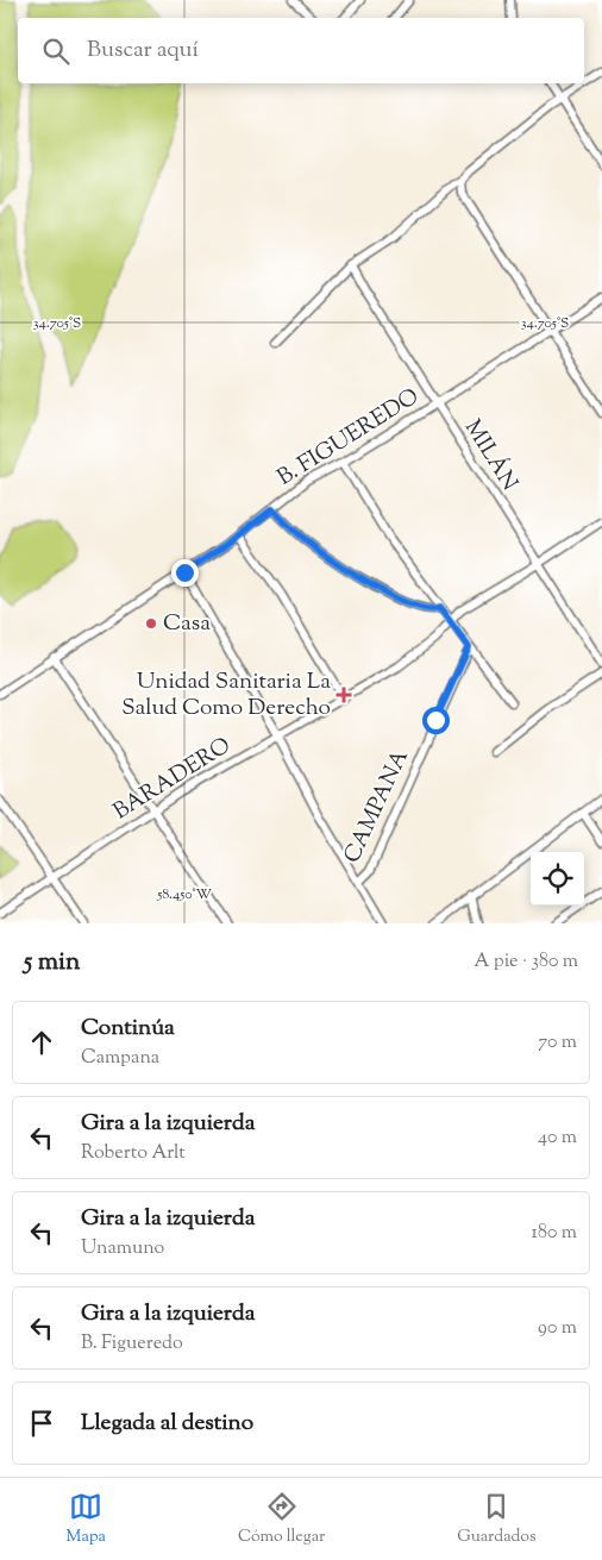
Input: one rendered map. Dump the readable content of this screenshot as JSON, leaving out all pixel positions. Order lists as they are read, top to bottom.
{
  "streets": {
    "street": [
      "B. FIGUEREDO",
      "MILÁN",
      "BARADERO",
      "CAMPANA"
    ]
  },
  "crossings": [
    ["B. FIGUEREDO", "MILÁN"],
    ["MILÁN", "BARADERO"]
  ],
  "places": {
    "other": ["Casa"],
    "health": ["Unidad Sanitaria La Salud Como Derecho"]
  },
  "page": {
    "search": "Buscar aquí",
    "heading": ["5 min", "A pie · 380 m"],
    "list": [
      ["Continúa", "Campana", "70 m"],
      ["Gira a la izquierda", "Roberto Arlt", "40 m"],
      ["Gira a la izquierda", "Unamuno", "180 m"],
      ["Gira a la izquierda", "B. Figueredo", "90 m"],
      "Llegada al destino"
    ],
    "nav": ["Mapa", "Cómo llegar", "Guardados"]
  },
  "coordinates": ["34.705°S", "58.450°W"]
}
